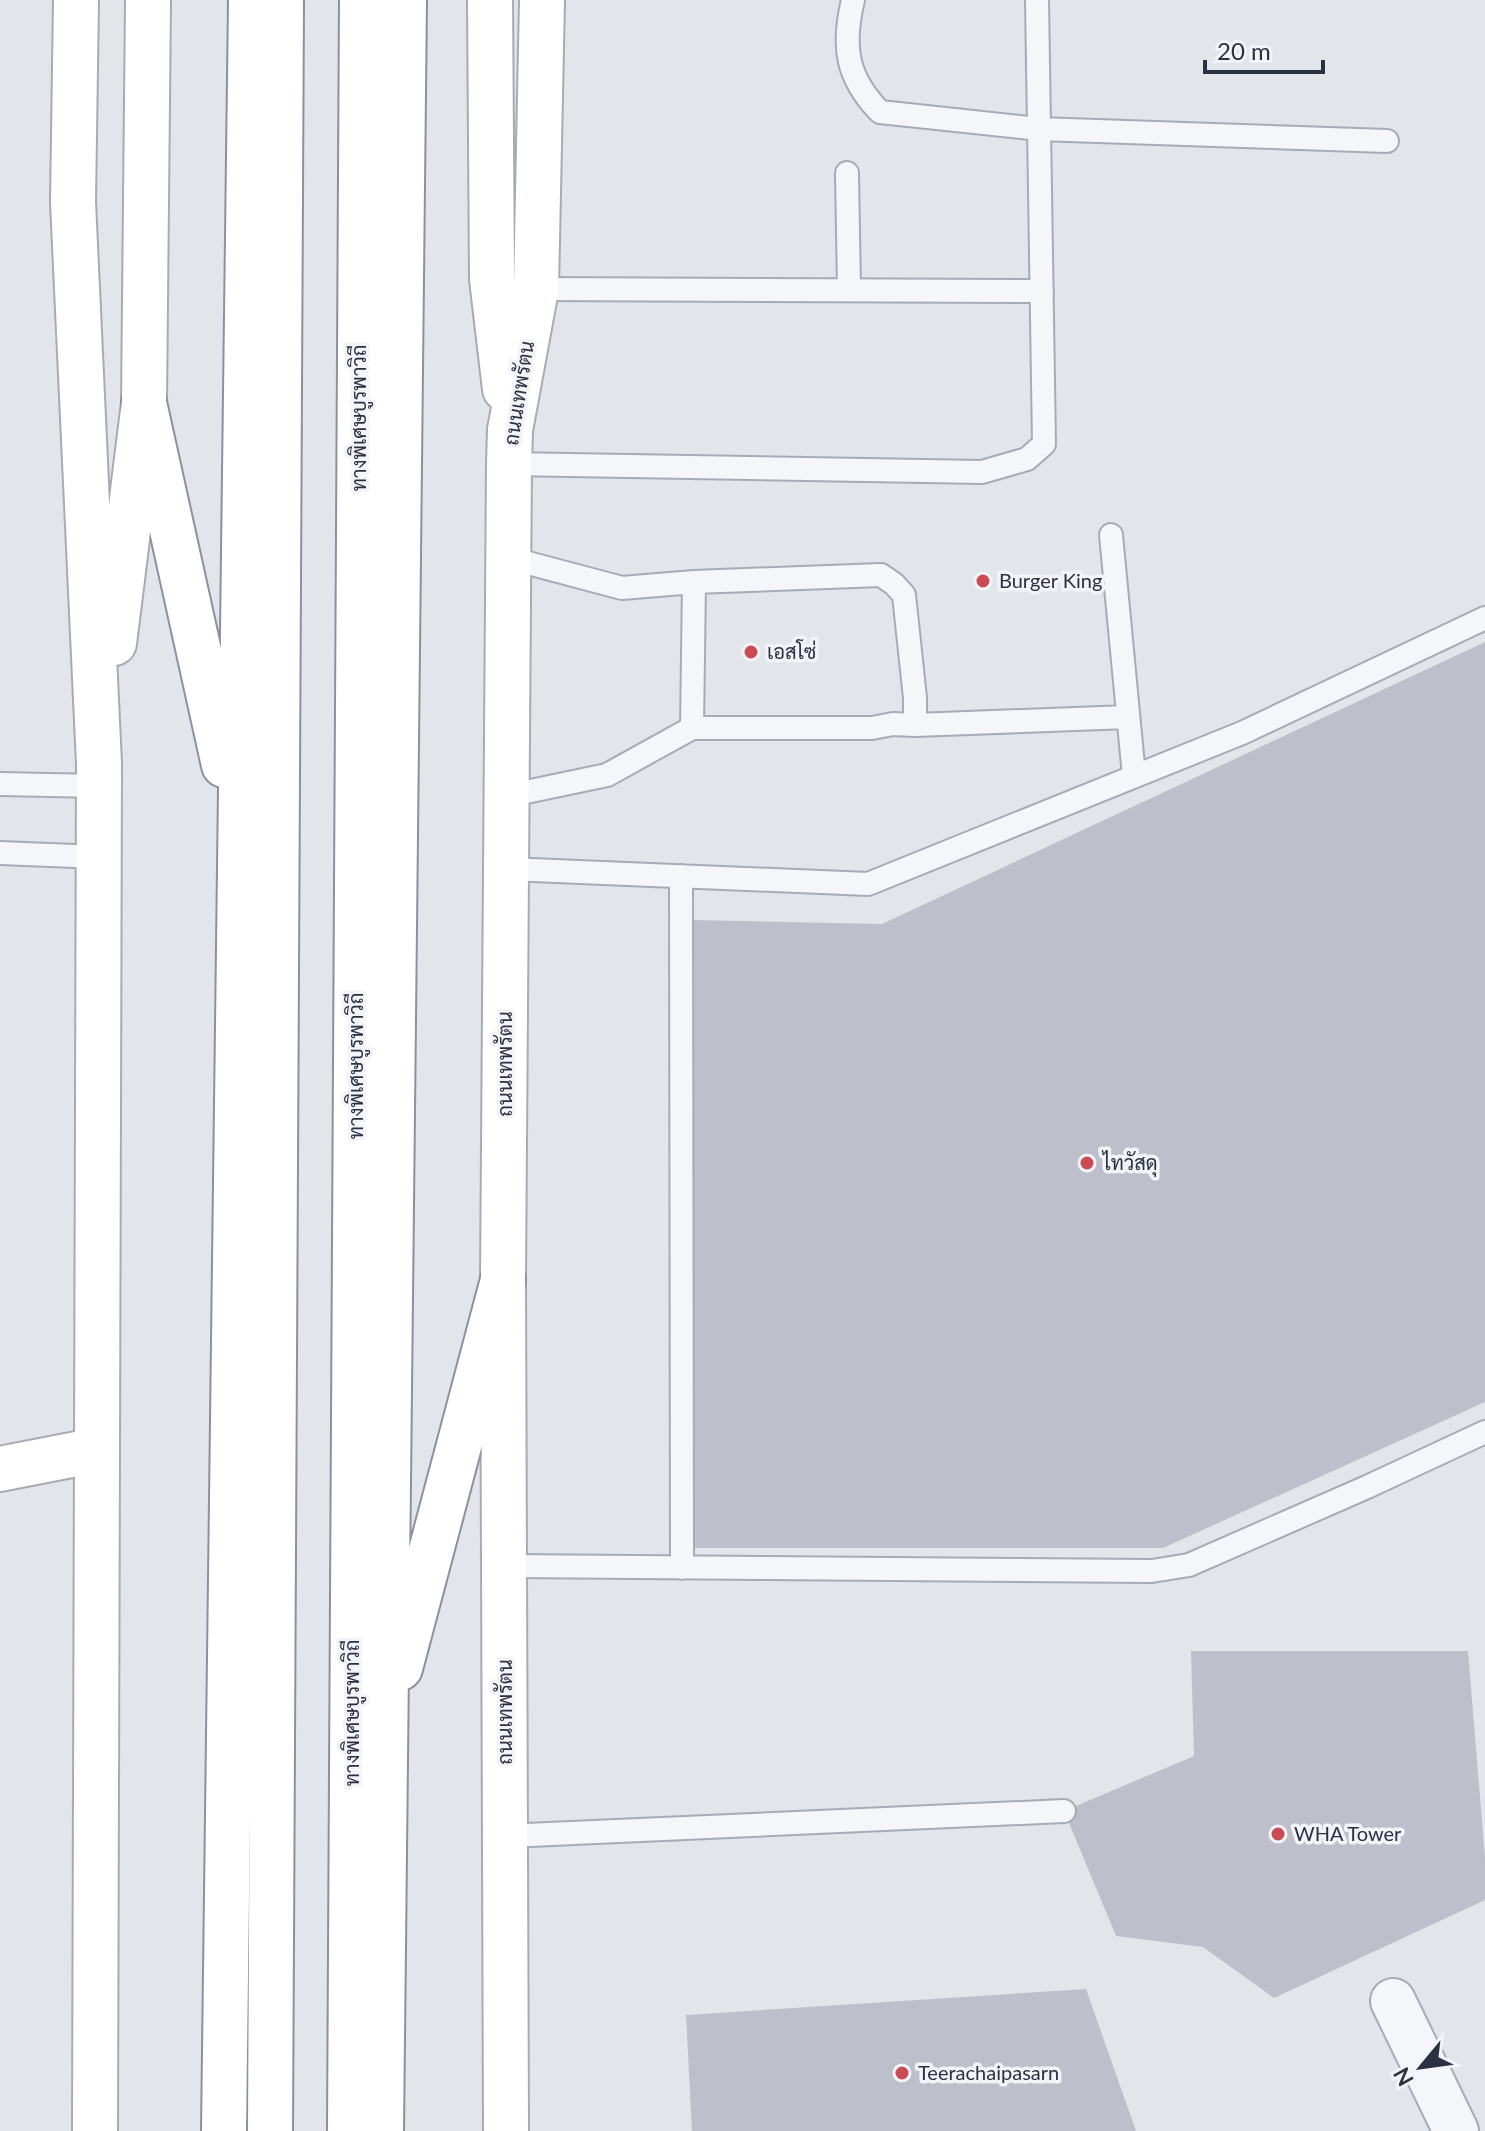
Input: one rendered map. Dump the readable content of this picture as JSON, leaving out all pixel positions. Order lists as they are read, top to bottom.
{
  "streets": {
    "main road": ["ถนนเทพรัตน", "ทางพิเศษบูรพาวิถี"]
  },
  "places": [
    "Burger King",
    "เอสโซ่",
    "ไทวัสดุ",
    "WHA Tower",
    "Teerachaipasarn"
  ],
  "scale_bar": "20 m",
  "north": "bottom left"
}
